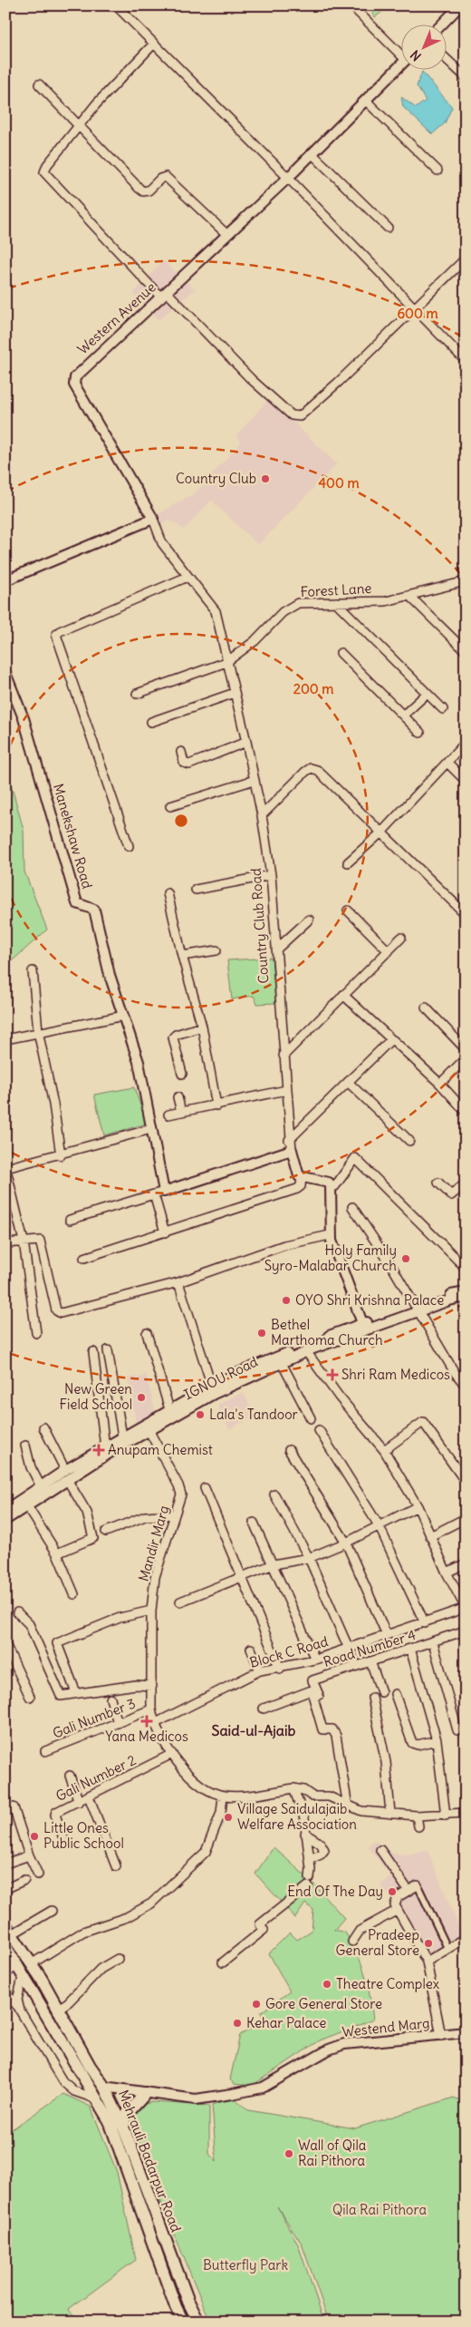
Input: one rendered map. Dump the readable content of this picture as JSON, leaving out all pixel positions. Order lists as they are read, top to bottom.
{
  "streets": {
    "main road": ["Mehrauli Badarpur Road"],
    "street": [
      "Western Avenue",
      "Forest Lane",
      "Manekshaw Road",
      "Country Club Road",
      "IGNOU Road",
      "Mandir Marg",
      "Road Number 4",
      "Block C Road",
      "Gali Number 3",
      "Gali Number 2",
      "Westend Marg"
    ]
  },
  "crossings": [
    ["Western Avenue", "Country Club Road"],
    ["Forest Lane", "Country Club Road"],
    ["IGNOU Road", "Mandir Marg"],
    ["Mandir Marg", "Block C Road"],
    ["Mandir Marg", "Gali Number 3"],
    ["Mandir Marg", "Gali Number 2"],
    ["Westend Marg", "Mehrauli Badarpur Road"]
  ],
  "districts": ["Said-ul-Ajaib"],
  "parks": ["Qila Rai Pithora", "Butterfly Park"],
  "places": {
    "other": [
      "Country Club",
      "Holy Family Syro-Malabar Church",
      "OYO Shri Krishna Palace",
      "Bethel Marthoma Church",
      "New Green Field School",
      "Lala's Tandoor",
      "Village Saidulajaib Welfare Association",
      "Little Ones Public School",
      "End Of The Day",
      "Pradeep General Store",
      "Theatre Complex",
      "Gore General Store",
      "Kehar Palace",
      "Wall of Qila Rai Pithora"
    ],
    "health": ["Shri Ram Medicos", "Anupam Chemist", "Yana Medicos"]
  },
  "north": "bottom left",
  "rings": ["600 m", "400 m", "200 m"]
}
